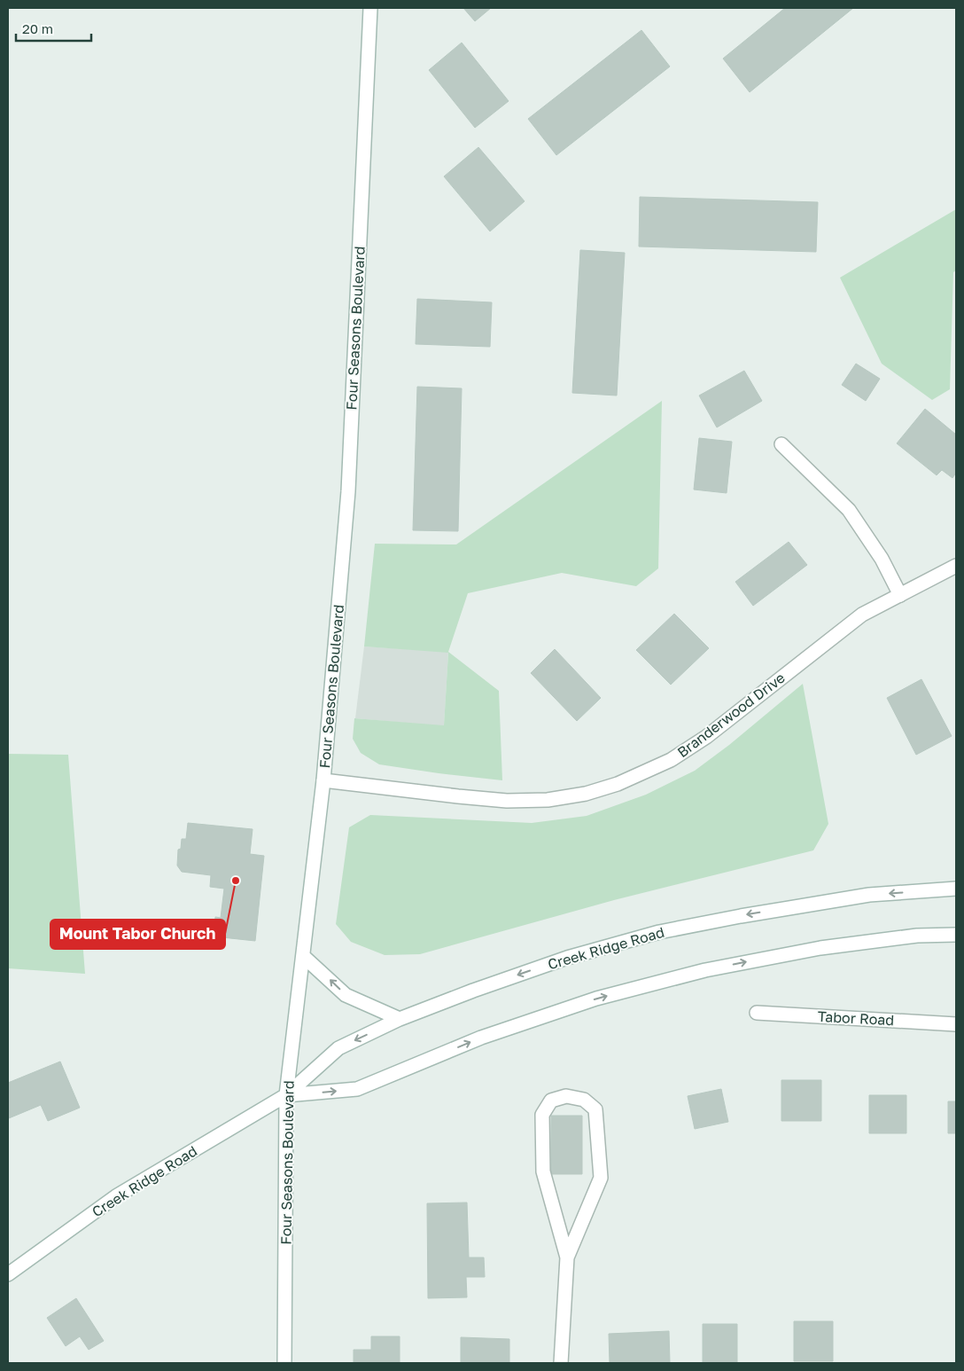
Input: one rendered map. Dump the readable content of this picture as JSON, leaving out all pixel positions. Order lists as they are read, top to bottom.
{
  "streets": {
    "street": [
      "Four Seasons Boulevard",
      "Branderwood Drive",
      "Creek Ridge Road",
      "Tabor Road"
    ]
  },
  "crossings": [
    ["Four Seasons Boulevard", "Branderwood Drive"],
    ["Four Seasons Boulevard", "Creek Ridge Road"]
  ],
  "places": ["Mount Tabor Church"],
  "scale_bar": "20 m"
}
